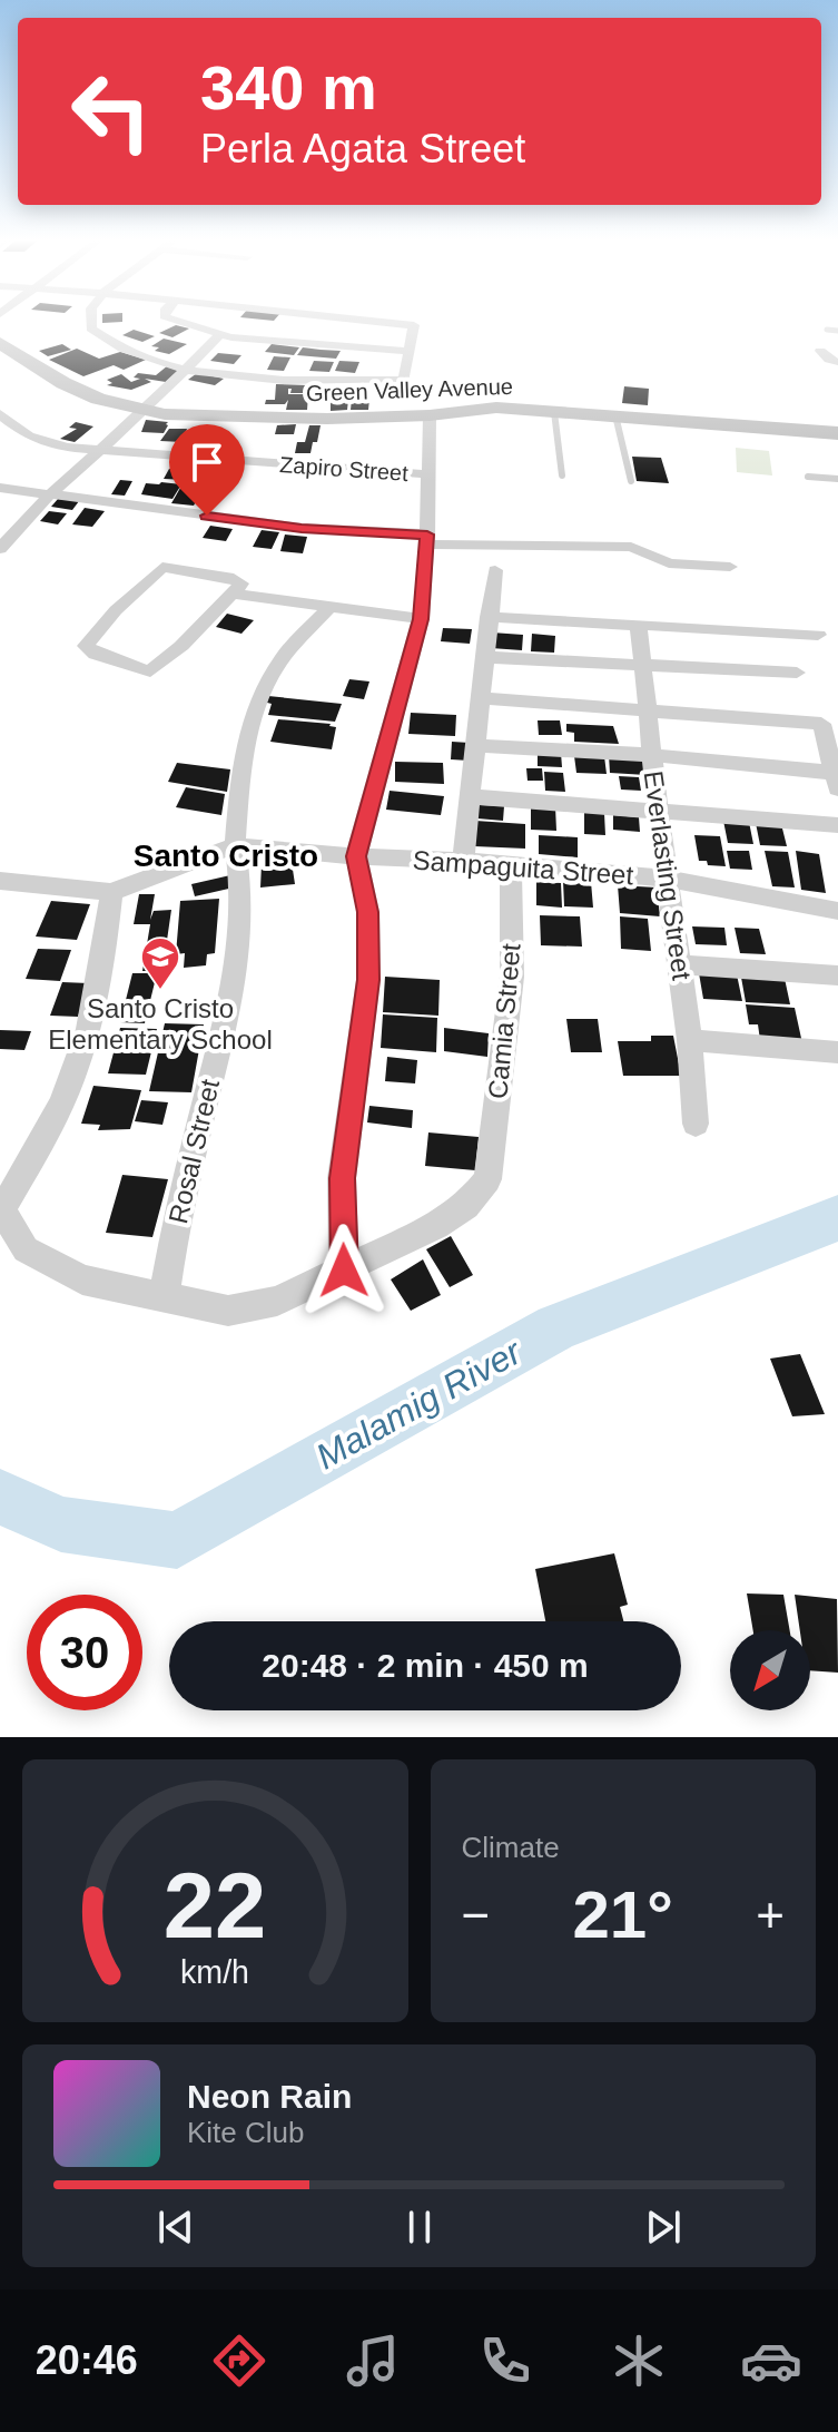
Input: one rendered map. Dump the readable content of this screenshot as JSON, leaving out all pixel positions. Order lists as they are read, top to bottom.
{
  "streets": {
    "street": [
      "Green Valley Avenue",
      "Zapiro Street",
      "Sampaguita Street",
      "Everlasting Street",
      "Camia Street",
      "Rosal Street"
    ]
  },
  "crossings": [
    ["Sampaguita Street", "Everlasting Street"],
    ["Sampaguita Street", "Camia Street"],
    ["Sampaguita Street", "Rosal Street"]
  ],
  "districts": ["Santo Cristo"],
  "water": ["Malamig River"],
  "places": {
    "school or university": ["Santo Cristo Elementary School"]
  },
  "north": "bottom left",
  "page": {
    "turn": ["340 m", "Perla Agata Street"],
    "limit": "30",
    "trip": "20:48 · 2 min · 450 m",
    "tile": "Climate",
    "heat": ["−", "21°", "+"],
    "song": ["Neon Rain", "Kite Club"],
    "tabs": "20:46",
    "gauge": ["22", "km/h"]
  }
}
